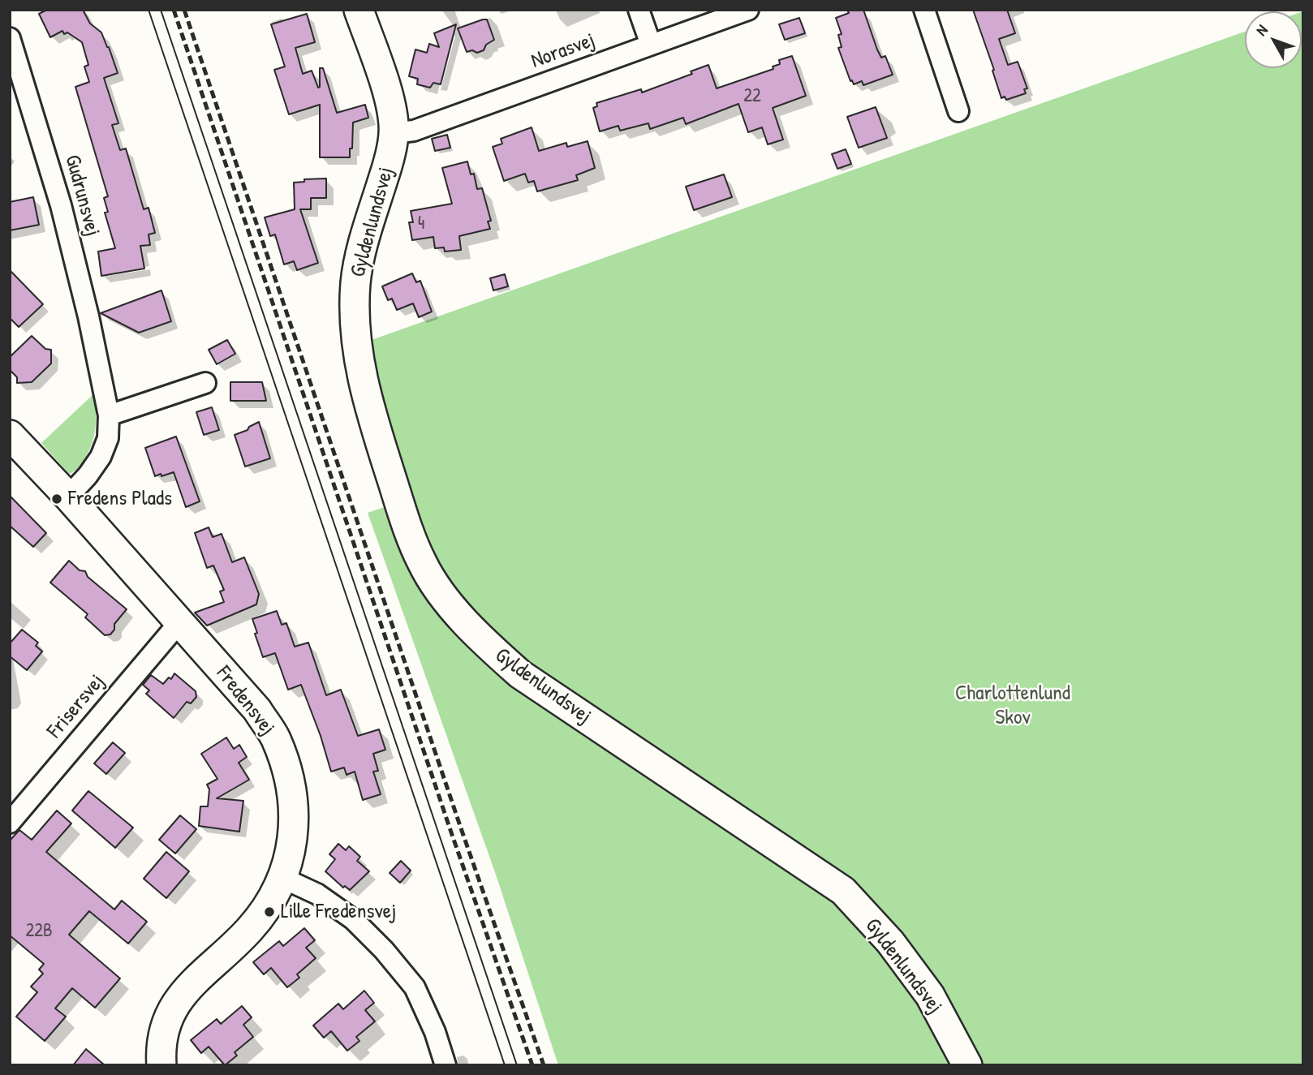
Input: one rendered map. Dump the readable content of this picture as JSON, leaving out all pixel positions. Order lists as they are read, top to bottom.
{
  "streets": {
    "street": [
      "Norasvej",
      "Gudrunsvej",
      "Gyldenlundsvej",
      "Fredensvej",
      "Frisersvej"
    ]
  },
  "crossings": [
    ["Norasvej", "Gyldenlundsvej"],
    ["Fredensvej", "Frisersvej"]
  ],
  "parks": ["Charlottenlund Skov"],
  "places": ["Fredens Plads", "Lille Fredensvej"],
  "house_numbers": ["22", "4", "22B"],
  "north": "top left"
}
